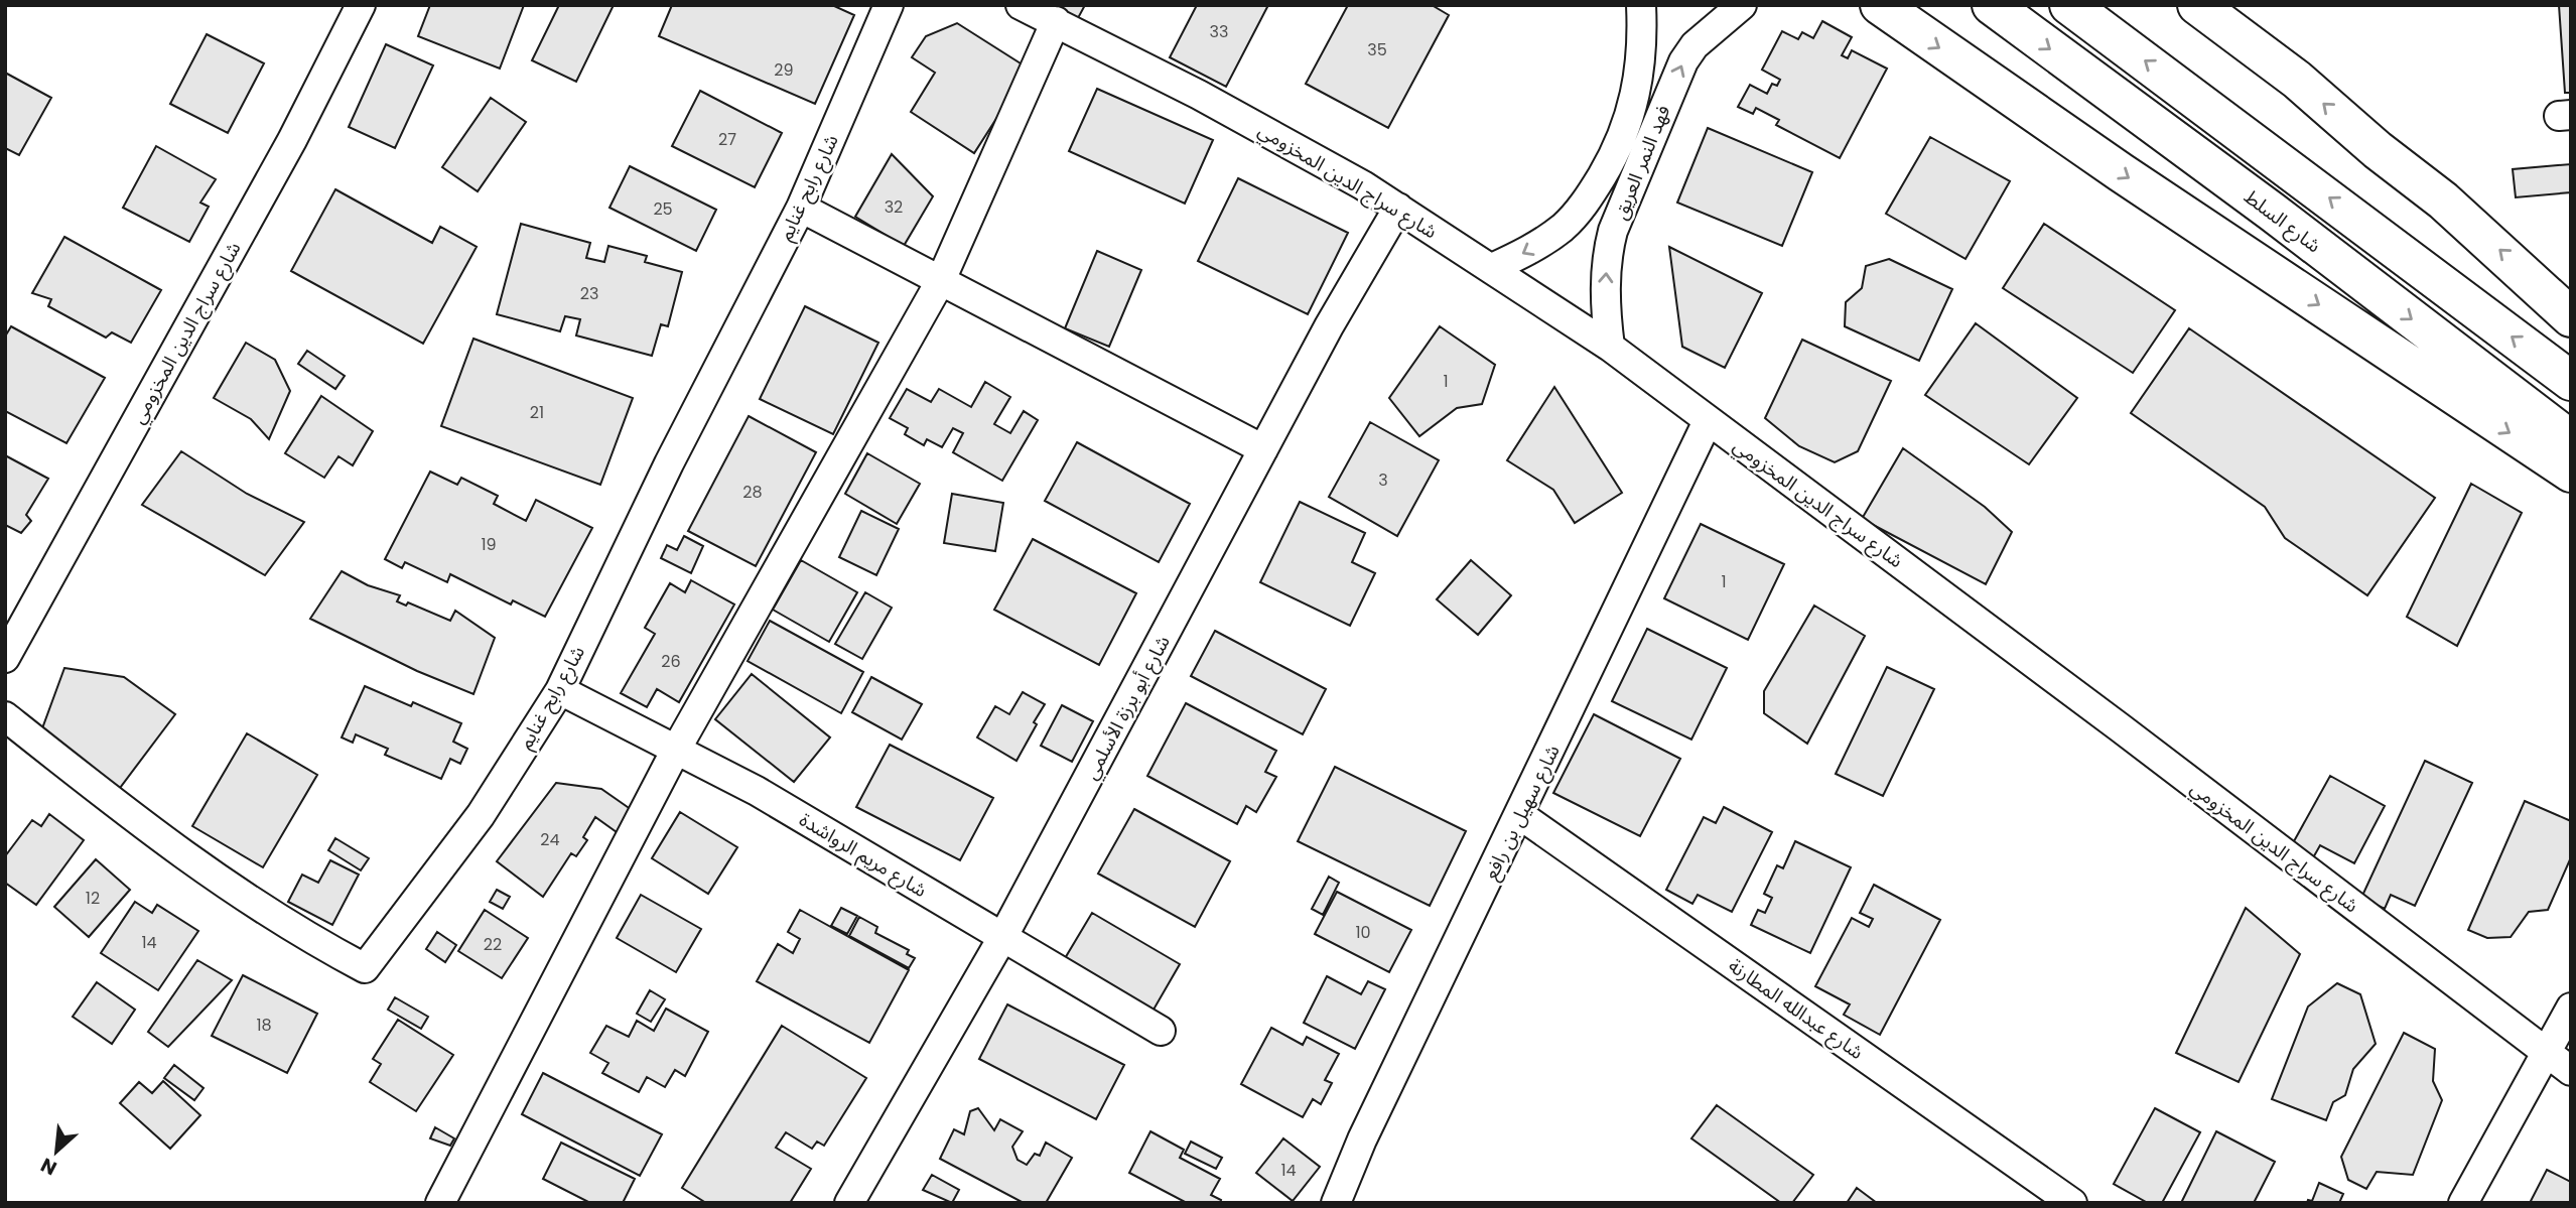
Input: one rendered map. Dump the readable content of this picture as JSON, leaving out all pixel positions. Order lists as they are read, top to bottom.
{
  "streets": {
    "main road": ["شارع السلط"],
    "street": [
      "فهد النمر العريق",
      "شارع سراج الدين المخزومي",
      "شارع رابح غنايم",
      "شارع أبو برزة الأسلمي",
      "شارع سهيل بن رافع",
      "شارع مريم الرواشدة",
      "شارع عبدالله المطارنة"
    ]
  },
  "crossings": [
    ["فهد النمر العريق", "شارع سراج الدين المخزومي"],
    ["شارع سراج الدين المخزومي", "شارع أبو برزة الأسلمي"],
    ["شارع سراج الدين المخزومي", "شارع سهيل بن رافع"],
    ["شارع رابح غنايم", "شارع مريم الرواشدة"],
    ["شارع أبو برزة الأسلمي", "شارع مريم الرواشدة"],
    ["شارع سهيل بن رافع", "شارع عبدالله المطارنة"]
  ],
  "house_numbers": [
    "33",
    "35",
    "29",
    "27",
    "32",
    "25",
    "23",
    "1",
    "21",
    "3",
    "28",
    "19",
    "1",
    "26",
    "24",
    "12",
    "10",
    "14",
    "22",
    "18",
    "14"
  ],
  "north": "bottom left"
}
